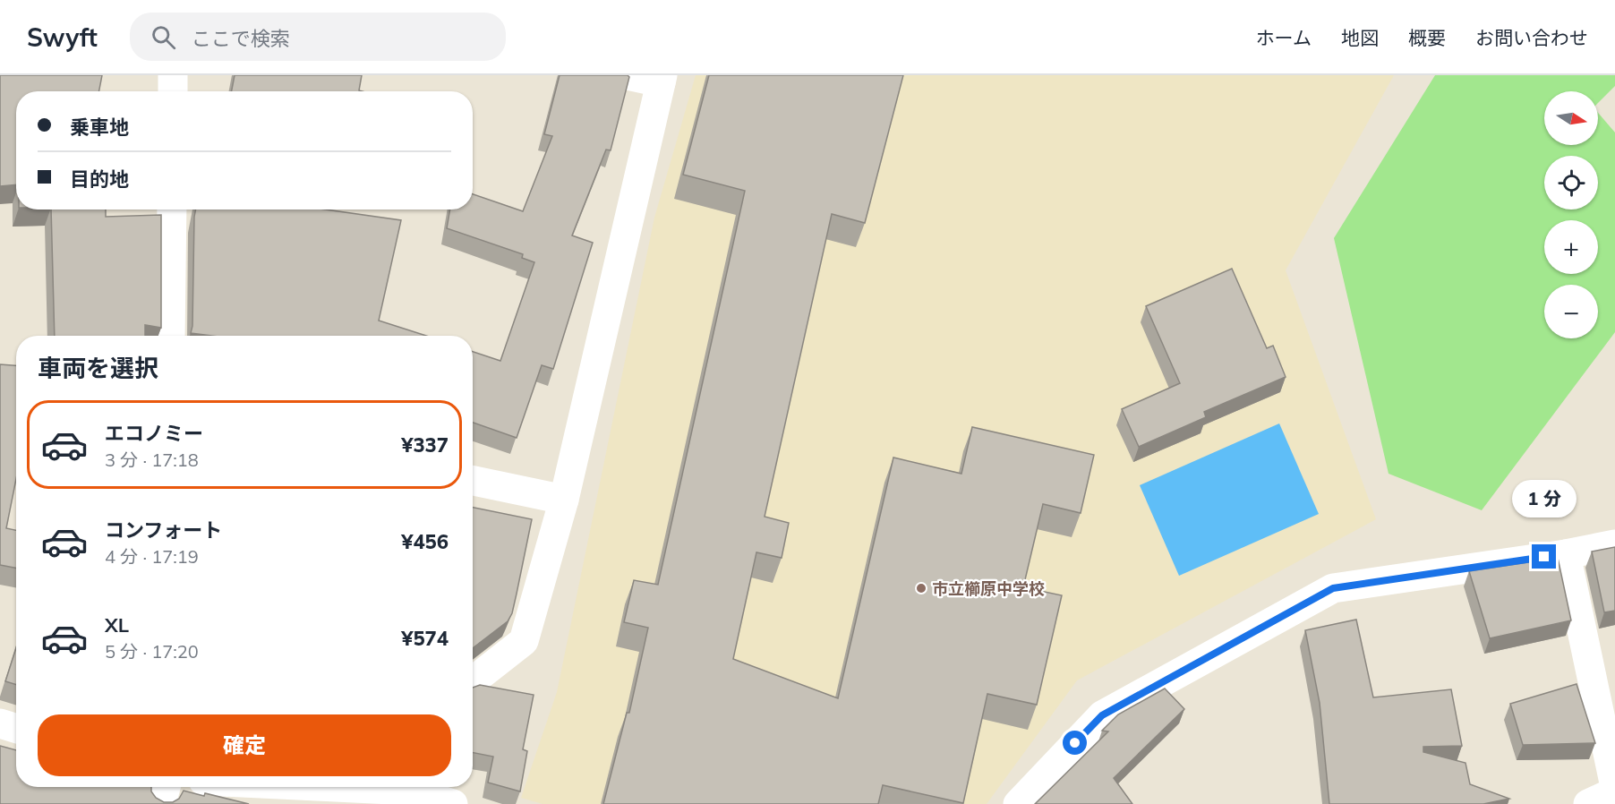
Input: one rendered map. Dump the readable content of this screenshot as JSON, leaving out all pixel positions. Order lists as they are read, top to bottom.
{
  "places": ["市立櫛原中学校"],
  "north": "right",
  "page": {
    "header": "Swyft",
    "search": "ここで検索",
    "nav": [
      "ホーム",
      "地図",
      "概要",
      "お問い合わせ"
    ],
    "map_buttons": ["+", "−"],
    "banner": ["乗車地", "目的地"],
    "heading": "車両を選択",
    "list": [
      {
        "name": "エコノミー",
        "note": "3 分 · 17:18",
        "value": "¥337"
      },
      {
        "name": "コンフォート",
        "note": "4 分 · 17:19",
        "value": "¥456"
      },
      {
        "name": "XL",
        "note": "5 分 · 17:20",
        "value": "¥574"
      }
    ],
    "bubble": "1 分",
    "buttons": "確定"
  }
}
